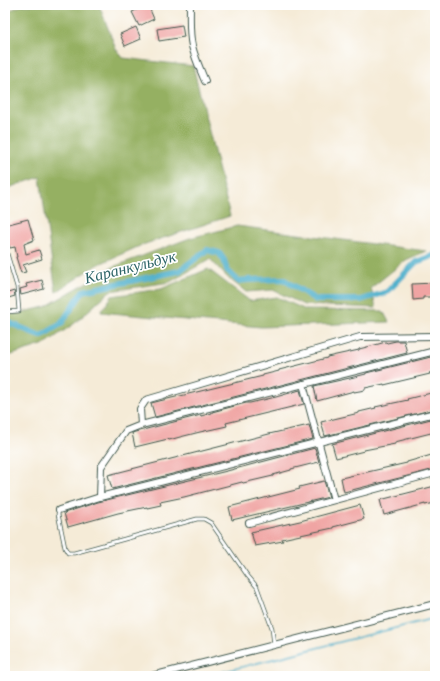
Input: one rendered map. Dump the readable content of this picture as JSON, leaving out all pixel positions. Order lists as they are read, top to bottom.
{
  "water": ["Каранкульдук"]
}
